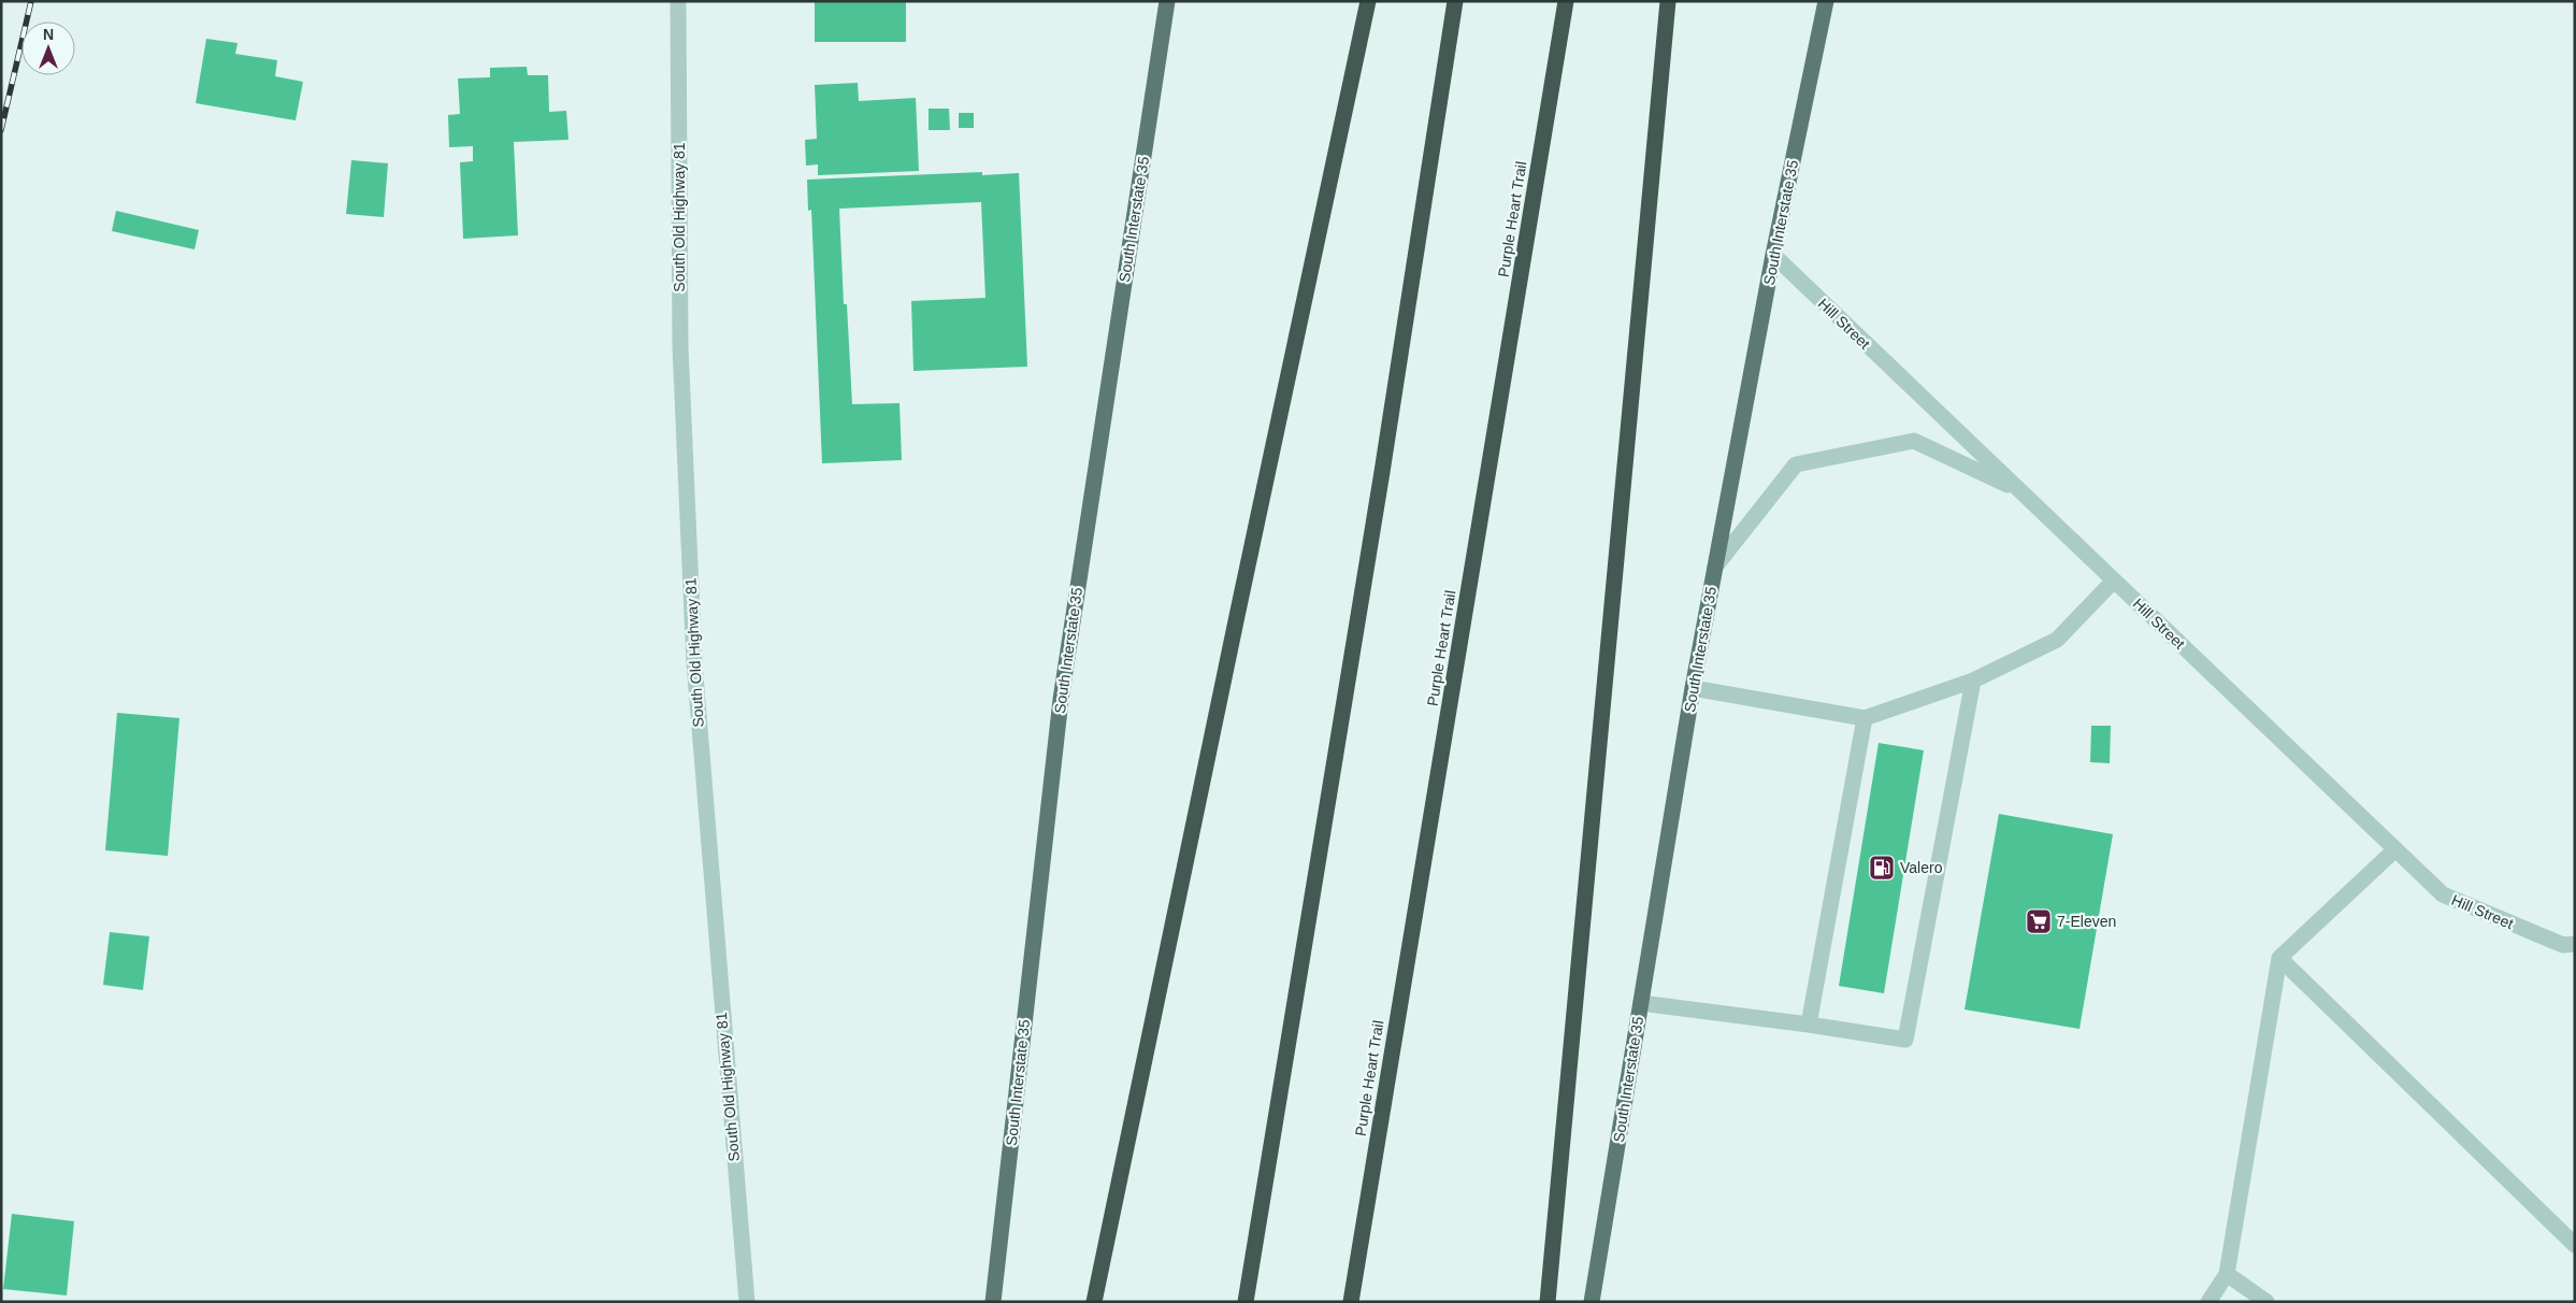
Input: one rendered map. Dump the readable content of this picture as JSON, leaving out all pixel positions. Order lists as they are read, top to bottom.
{
  "streets": {
    "highway": ["Purple Heart Trail"],
    "main road": ["South Interstate 35"],
    "street": ["South Old Highway 81", "Hill Street"]
  },
  "crossings": [
    ["South Interstate 35", "Hill Street"]
  ],
  "places": {
    "fuel station": ["Valero"],
    "supermarket": ["7-Eleven"]
  },
  "north": "top"
}
